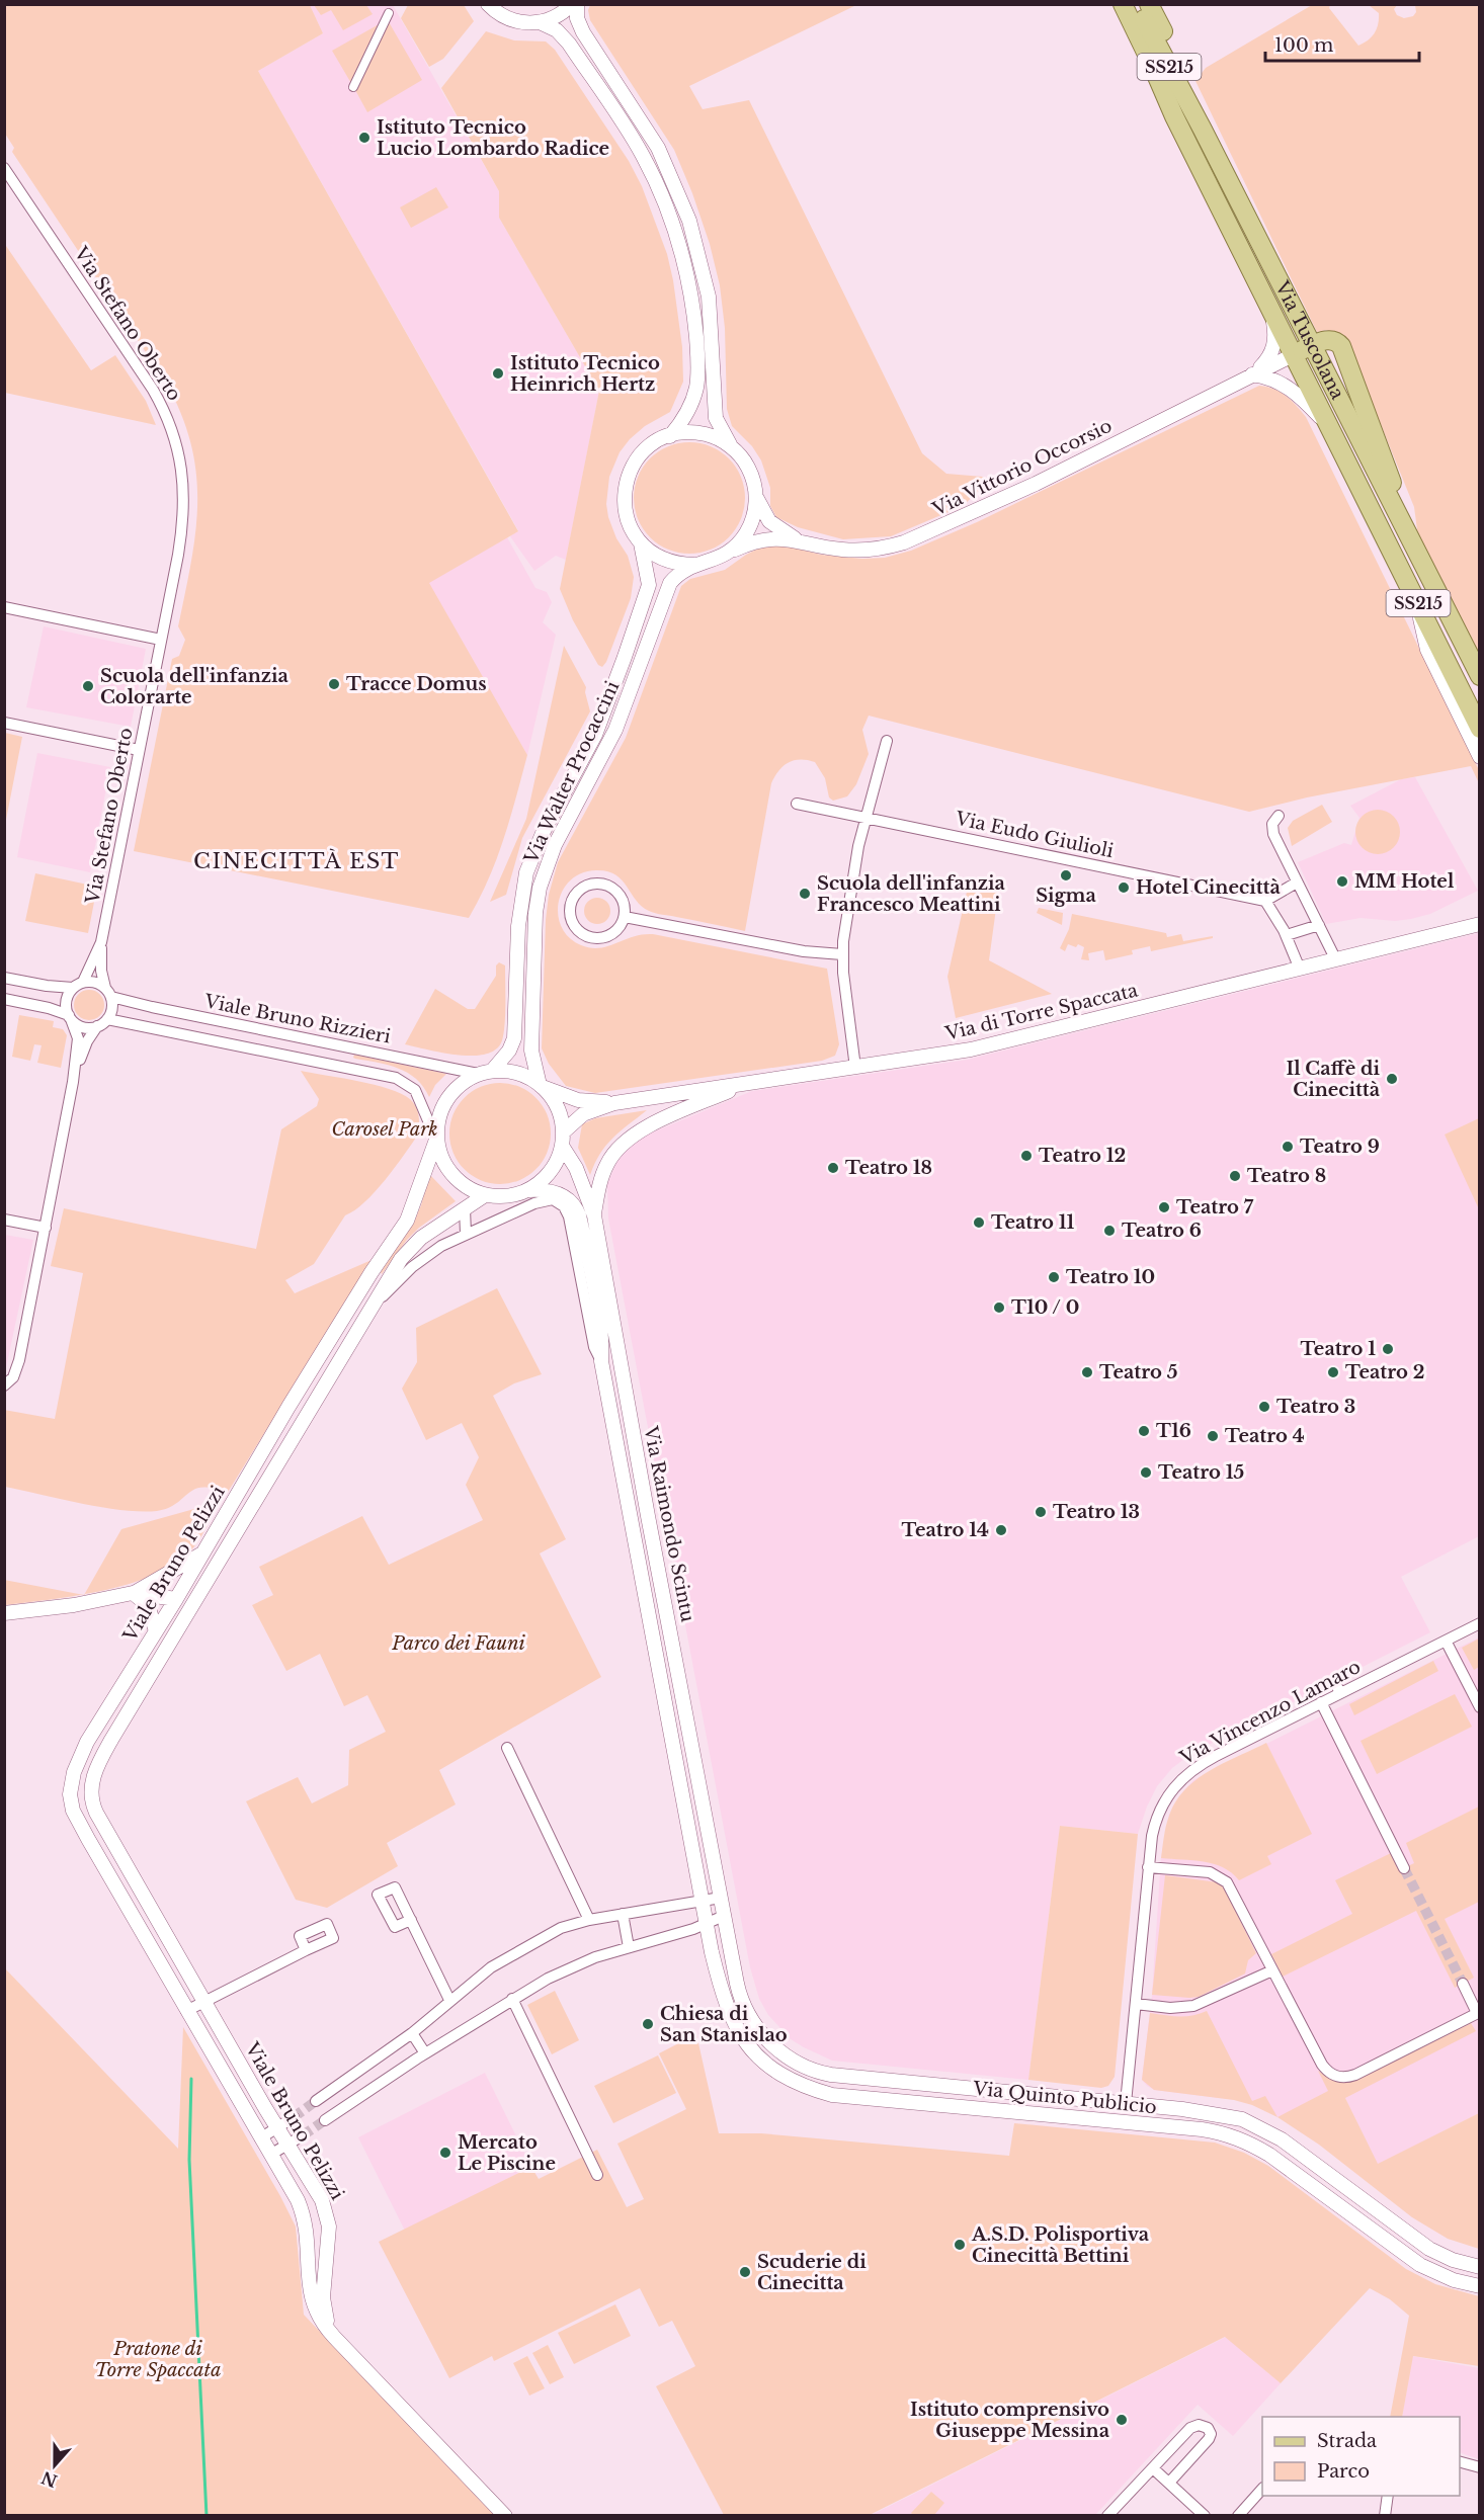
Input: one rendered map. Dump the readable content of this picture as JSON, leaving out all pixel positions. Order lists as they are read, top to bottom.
{
  "streets": {
    "main road": ["SS215", "Via Tuscolana"],
    "street": [
      "Via Stefano Oberto",
      "Via Vittorio Occorsio",
      "Via Walter Procaccini",
      "Via Eudo Giulioli",
      "Via di Torre Spaccata",
      "Viale Bruno Rizzieri",
      "Via Raimondo Scintu",
      "Viale Bruno Pelizzi",
      "Via Vincenzo Lamaro",
      "Via Quinto Publicio"
    ]
  },
  "crossings": [
    ["Via Stefano Oberto", "Viale Bruno Rizzieri"],
    ["Via Tuscolana", "Via Vittorio Occorsio"],
    ["Via Vittorio Occorsio", "Via Walter Procaccini"],
    ["Via Walter Procaccini", "Via di Torre Spaccata"],
    ["Via Walter Procaccini", "Viale Bruno Rizzieri"],
    ["Via Walter Procaccini", "Via Raimondo Scintu"],
    ["Via Walter Procaccini", "Viale Bruno Pelizzi"],
    ["Via di Torre Spaccata", "Viale Bruno Rizzieri"],
    ["Via di Torre Spaccata", "Via Raimondo Scintu"],
    ["Via di Torre Spaccata", "Viale Bruno Pelizzi"],
    ["Viale Bruno Rizzieri", "Via Raimondo Scintu"],
    ["Viale Bruno Rizzieri", "Viale Bruno Pelizzi"],
    ["Via Raimondo Scintu", "Viale Bruno Pelizzi"],
    ["Via Raimondo Scintu", "Via Quinto Publicio"],
    ["Via Vincenzo Lamaro", "Via Quinto Publicio"]
  ],
  "districts": ["CINECITTÀ EST"],
  "parks": ["Carosel Park", "Parco dei Fauni", "Pratone di Torre Spaccata"],
  "places": [
    "Istituto Tecnico Lucio Lombardo Radice",
    "Istituto Tecnico Heinrich Hertz",
    "Tracce Domus",
    "Scuola dell'infanzia Colorarte",
    "Sigma",
    "MM Hotel",
    "Hotel Cinecittà",
    "Scuola dell'infanzia Francesco Meattini",
    "Il Caffè di Cinecittà",
    "Teatro 9",
    "Teatro 12",
    "Teatro 18",
    "Teatro 8",
    "Teatro 7",
    "Teatro 11",
    "Teatro 6",
    "Teatro 10",
    "T10 / 0",
    "Teatro 1",
    "Teatro 5",
    "Teatro 2",
    "Teatro 3",
    "T16",
    "Teatro 4",
    "Teatro 15",
    "Teatro 13",
    "Teatro 14",
    "Chiesa di San Stanislao",
    "Mercato Le Piscine",
    "A.S.D. Polisportiva Cinecittà Bettini",
    "Scuderie di Cinecitta",
    "Istituto comprensivo Giuseppe Messina"
  ],
  "legend": ["Strada", "Parco"],
  "scale_bar": "100 m",
  "north": "bottom"
}
